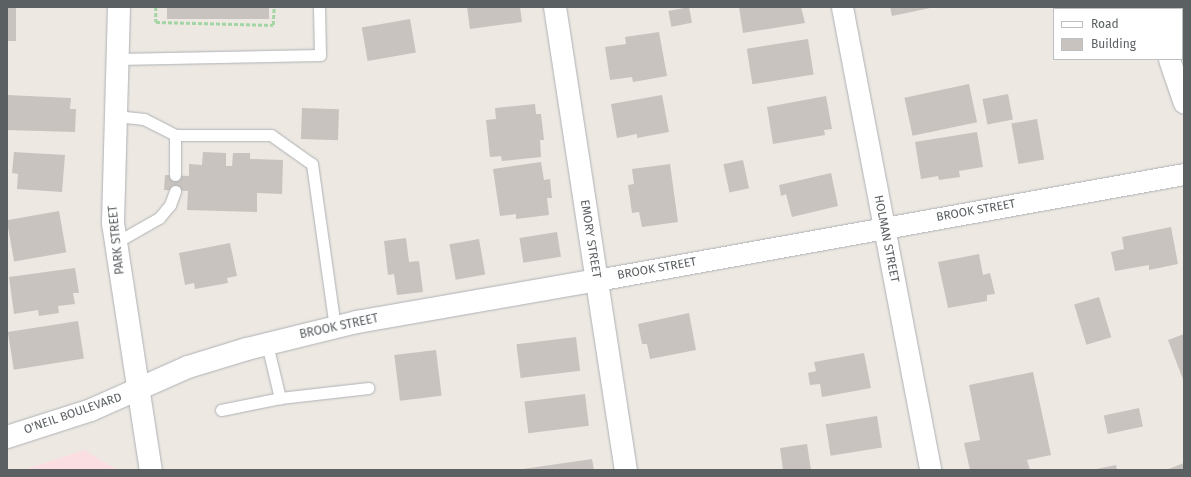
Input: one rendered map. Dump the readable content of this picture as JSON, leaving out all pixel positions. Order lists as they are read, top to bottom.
{
  "streets": {
    "main road": [
      "BROOK STREET",
      "EMORY STREET",
      "PARK STREET",
      "O'NEIL BOULEVARD"
    ],
    "street": ["HOLMAN STREET"]
  },
  "crossings": [
    ["BROOK STREET", "EMORY STREET"],
    ["BROOK STREET", "HOLMAN STREET"],
    ["BROOK STREET", "PARK STREET"],
    ["BROOK STREET", "O'NEIL BOULEVARD"],
    ["PARK STREET", "O'NEIL BOULEVARD"]
  ],
  "legend": ["Road", "Building"]
}
